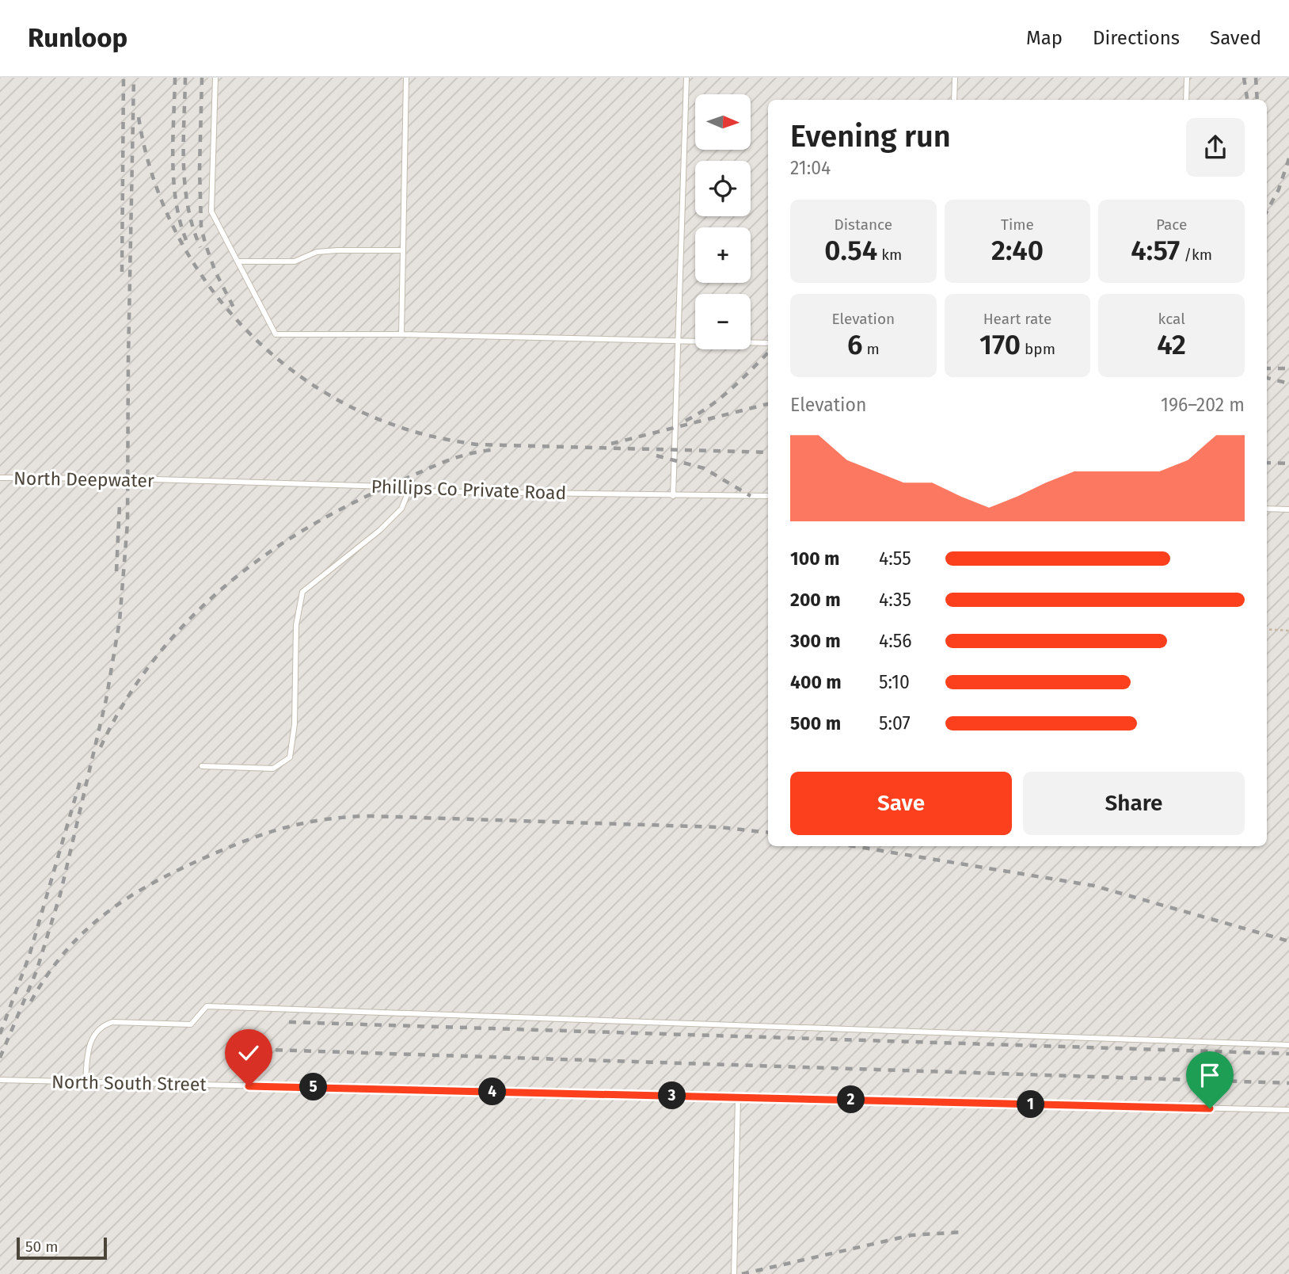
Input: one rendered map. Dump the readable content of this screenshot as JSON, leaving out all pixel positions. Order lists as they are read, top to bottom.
{
  "streets": {
    "lane": ["North Deepwater", "Phillips Co Private Road", "North South Street"]
  },
  "crossings": [
    ["North Deepwater", "Phillips Co Private Road"]
  ],
  "scale_bar": "50 m",
  "north": "right",
  "page": {
    "header": "Runloop",
    "nav": ["Map", "Directions", "Saved"],
    "map_buttons": ["+", "−"],
    "heading": ["Evening run", "21:04"],
    "stats": [
      ["Distance", "0.54 km"],
      ["Time", "2:40"],
      ["Pace", "4:57 /km"],
      ["Elevation", "6 m"],
      ["Heart rate", "170 bpm"],
      ["kcal", "42"]
    ],
    "chart": ["Elevation", "196–202 m"],
    "list": [
      {
        "name": "100 m",
        "note": "4:55"
      },
      {
        "name": "200 m",
        "note": "4:35"
      },
      {
        "name": "300 m",
        "note": "4:56"
      },
      {
        "name": "400 m",
        "note": "5:10"
      },
      {
        "name": "500 m",
        "note": "5:07"
      }
    ],
    "buttons": ["Save", "Share"],
    "pins": [
      "5",
      "4",
      "3",
      "2",
      "1"
    ],
    "scale": "50 m"
  }
}
